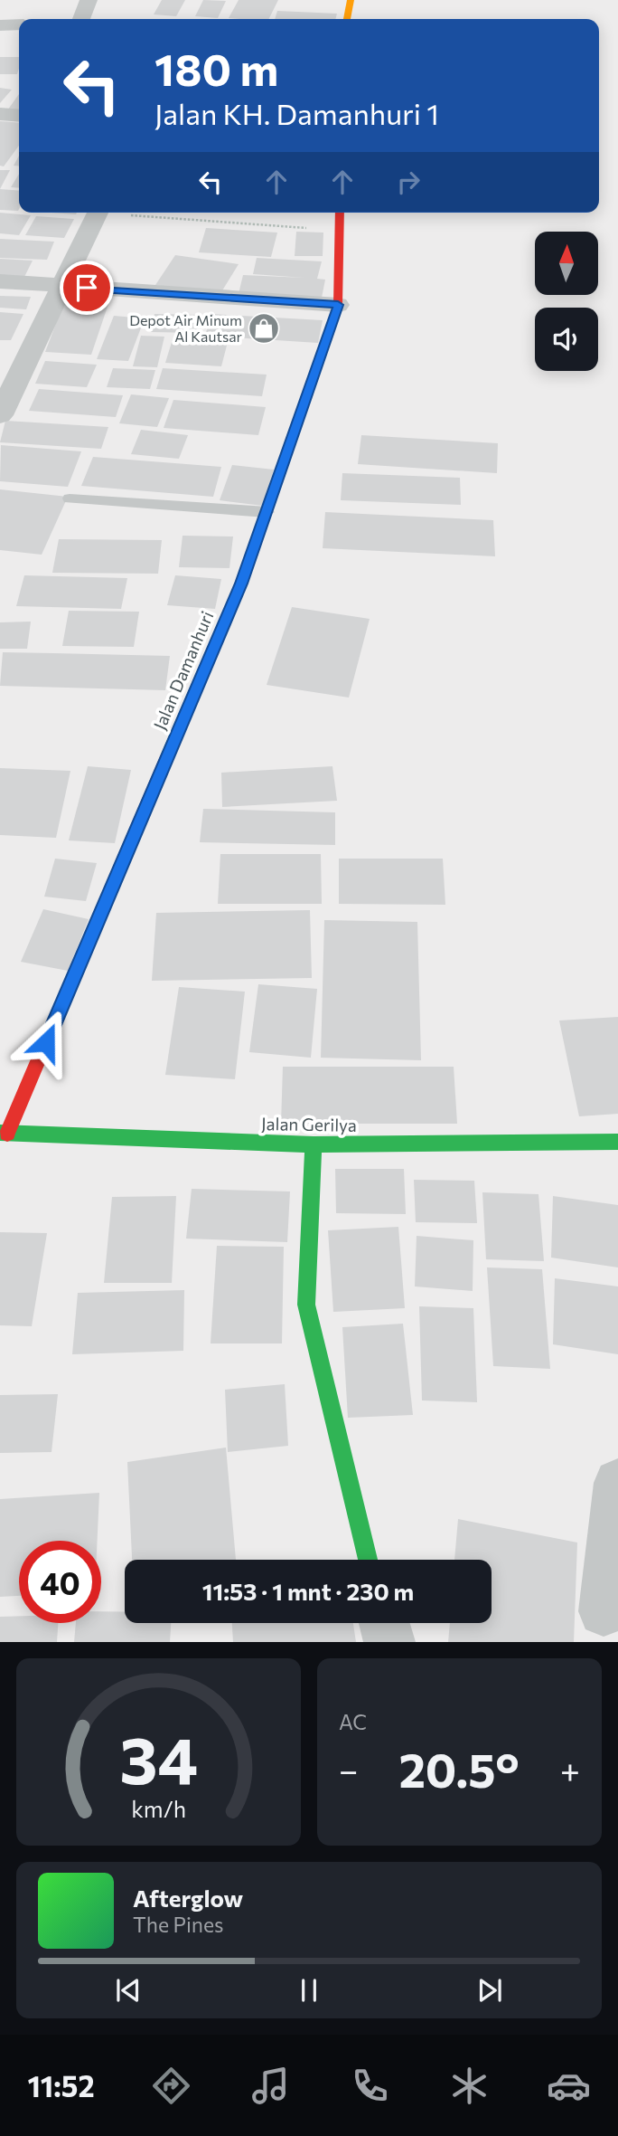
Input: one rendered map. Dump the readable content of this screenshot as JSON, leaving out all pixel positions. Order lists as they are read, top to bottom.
{
  "streets": {
    "street": ["Jalan Damanhuri", "Jalan Gerilya"]
  },
  "crossings": [
    ["Jalan Damanhuri", "Jalan Gerilya"]
  ],
  "places": {
    "shop": ["Depot Air Minum Al Kautsar"]
  },
  "north": "top",
  "page": {
    "turn": ["180 m", "Jalan KH. Damanhuri 1"],
    "limit": "40",
    "trip": "11:53 · 1 mnt · 230 m",
    "tile": "AC",
    "heat": ["−", "20.5°", "+"],
    "song": ["Afterglow", "The Pines"],
    "tabs": "11:52",
    "gauge": ["34", "km/h"]
  }
}
